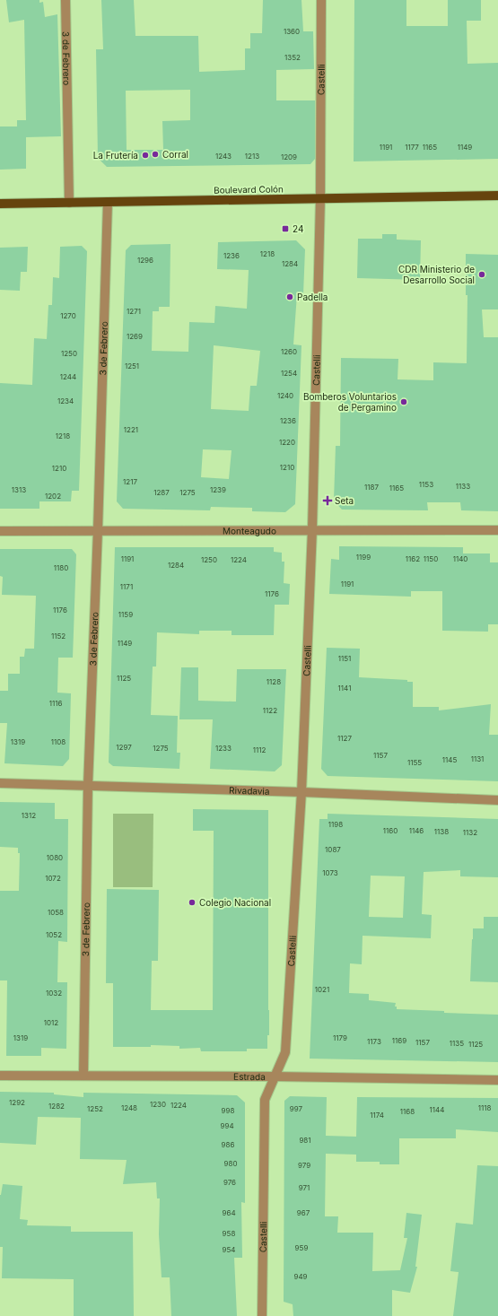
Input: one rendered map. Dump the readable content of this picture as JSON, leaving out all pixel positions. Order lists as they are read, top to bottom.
{
  "streets": {
    "main road": ["Boulevard Colón"],
    "street": [
      "3 de Febrero",
      "Castelli",
      "Monteagudo",
      "Rivadavia",
      "Estrada"
    ]
  },
  "crossings": [
    ["3 de Febrero", "Boulevard Colón"],
    ["3 de Febrero", "Monteagudo"],
    ["3 de Febrero", "Rivadavia"],
    ["3 de Febrero", "Estrada"],
    ["Castelli", "Boulevard Colón"],
    ["Castelli", "Monteagudo"],
    ["Castelli", "Rivadavia"],
    ["Castelli", "Estrada"]
  ],
  "places": {
    "other": [
      "Corral",
      "La Frutería",
      "CDR Ministerio de Desarrollo Social",
      "Padella",
      "Bomberos Voluntarios de Pergamino",
      "Colegio Nacional"
    ],
    "transit": ["24"],
    "health": ["Seta"]
  },
  "house_numbers": [
    "1360",
    "1352",
    "1191",
    "1177",
    "1165",
    "1149",
    "1243",
    "1213",
    "1209",
    "1218",
    "1236",
    "1296",
    "1284",
    "1271",
    "1270",
    "1269",
    "1260",
    "1250",
    "1251",
    "1254",
    "1244",
    "1240",
    "1234",
    "1236",
    "1221",
    "1218",
    "1220",
    "1210",
    "1210",
    "1217",
    "1153",
    "1133",
    "1187",
    "1165",
    "1313",
    "1239",
    "1287",
    "1275",
    "1202",
    "1199",
    "1191",
    "1162",
    "1150",
    "1140",
    "1250",
    "1224",
    "1284",
    "1180",
    "1191",
    "1171",
    "1176",
    "1176",
    "1159",
    "1152",
    "1149",
    "1151",
    "1125",
    "1128",
    "1141",
    "1116",
    "1122",
    "1127",
    "1319",
    "1108",
    "1297",
    "1275",
    "1233",
    "1112",
    "1157",
    "1131",
    "1145",
    "1155",
    "1312",
    "1198",
    "1160",
    "1146",
    "1138",
    "1132",
    "1087",
    "1080",
    "1073",
    "1072",
    "1058",
    "1052",
    "1021",
    "1032",
    "1012",
    "1319",
    "1179",
    "1169",
    "1173",
    "1157",
    "1135",
    "1125",
    "1292",
    "1230",
    "1224",
    "1282",
    "1248",
    "1118",
    "1252",
    "997",
    "1144",
    "998",
    "1168",
    "1174",
    "994",
    "981",
    "986",
    "980",
    "979",
    "976",
    "971",
    "964",
    "967",
    "958",
    "959",
    "954",
    "949"
  ]
}
